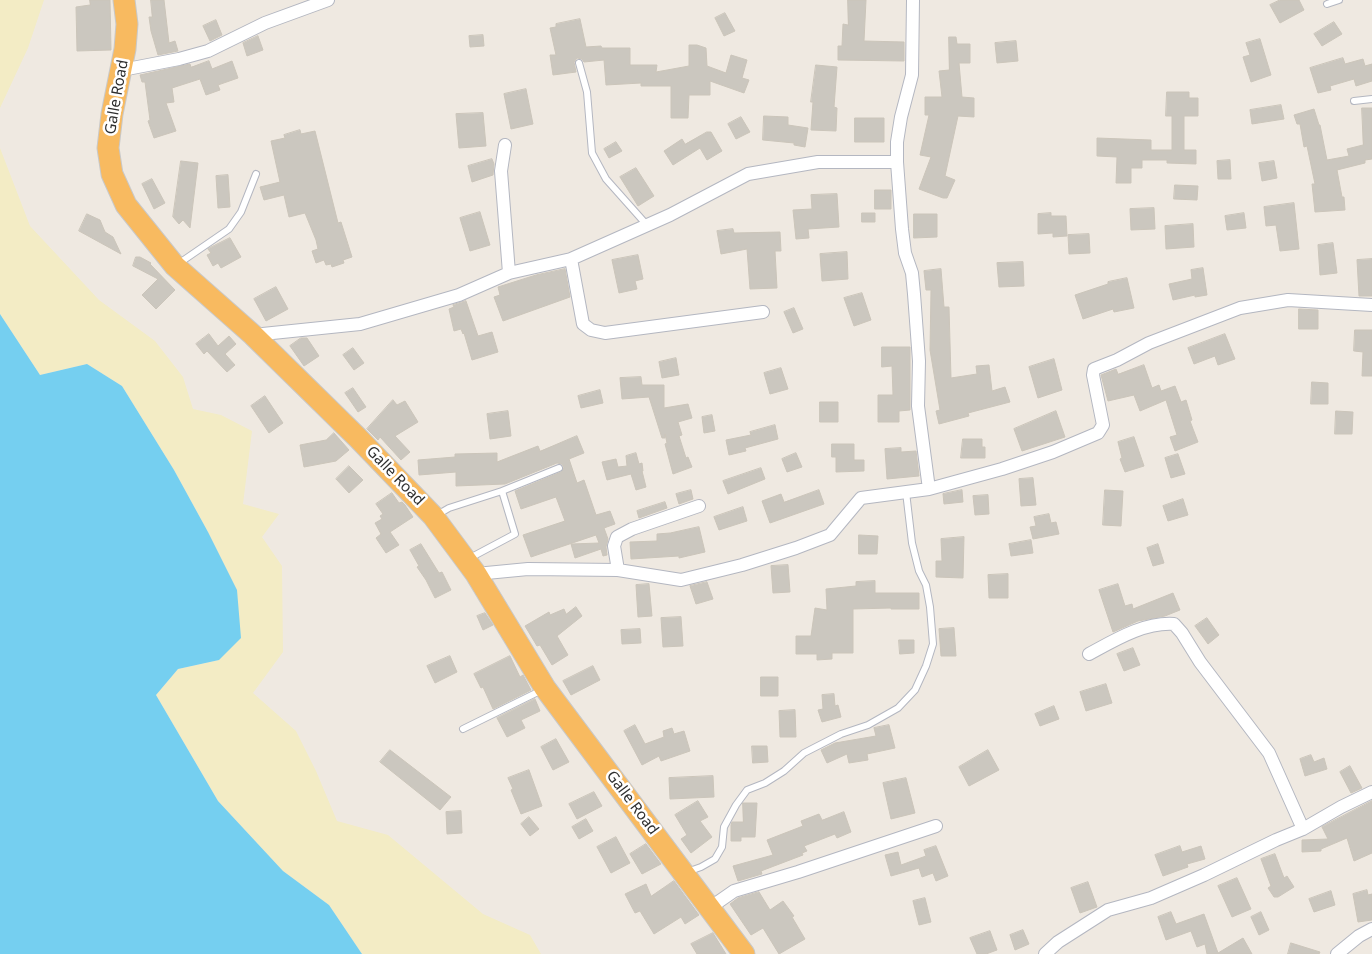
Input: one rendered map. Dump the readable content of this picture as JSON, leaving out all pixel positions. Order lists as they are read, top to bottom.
{
  "streets": {
    "highway": ["Galle Road"]
  }
}
